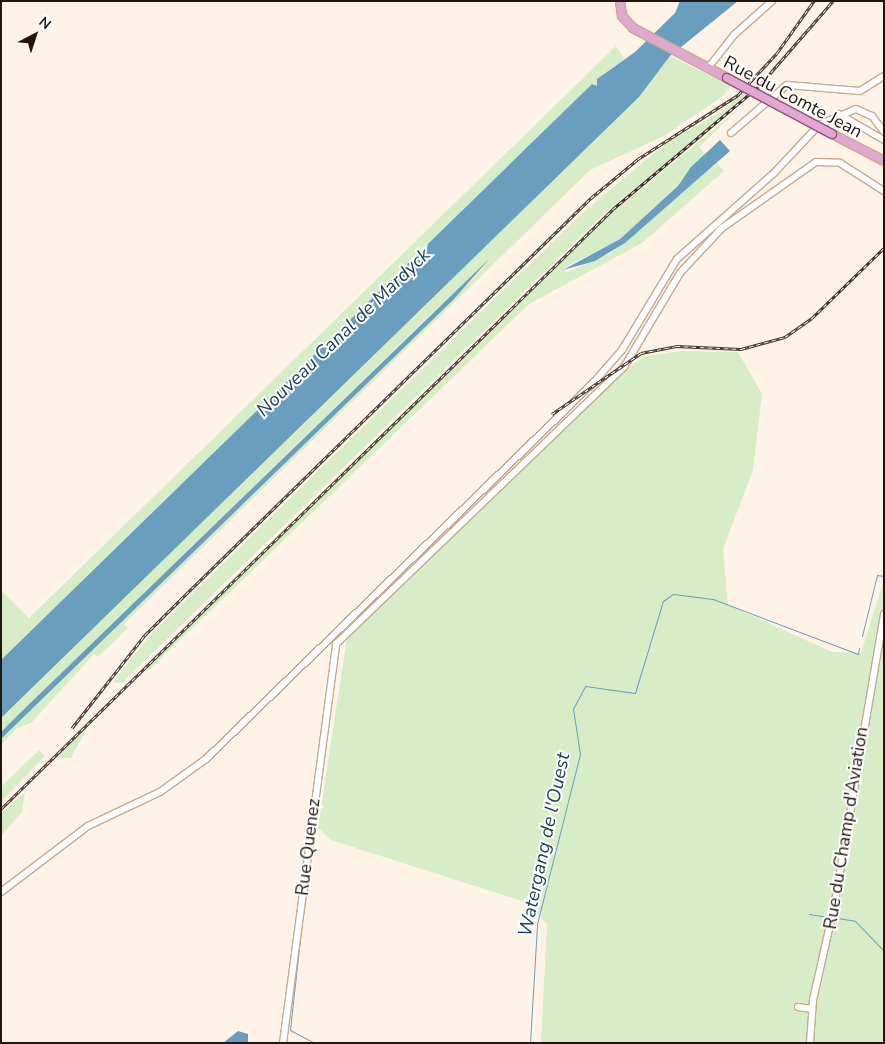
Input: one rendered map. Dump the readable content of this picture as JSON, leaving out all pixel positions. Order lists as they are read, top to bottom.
{
  "streets": {
    "main road": ["Rue du Comte Jean"],
    "street": ["Rue du Champ d'Aviation", "Rue Quenez"]
  },
  "water": ["Nouveau Canal de Mardyck", "Watergang de l'Ouest"],
  "north": "top right"
}
